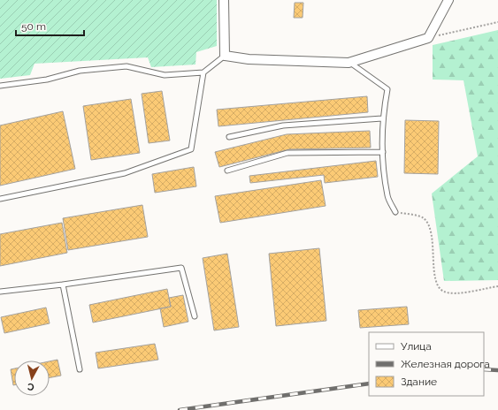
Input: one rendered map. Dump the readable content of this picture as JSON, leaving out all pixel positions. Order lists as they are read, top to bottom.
{
  "legend": ["Улица", "Железная дорога", "Здание"],
  "scale_bar": "50 m",
  "north": "bottom"
}
